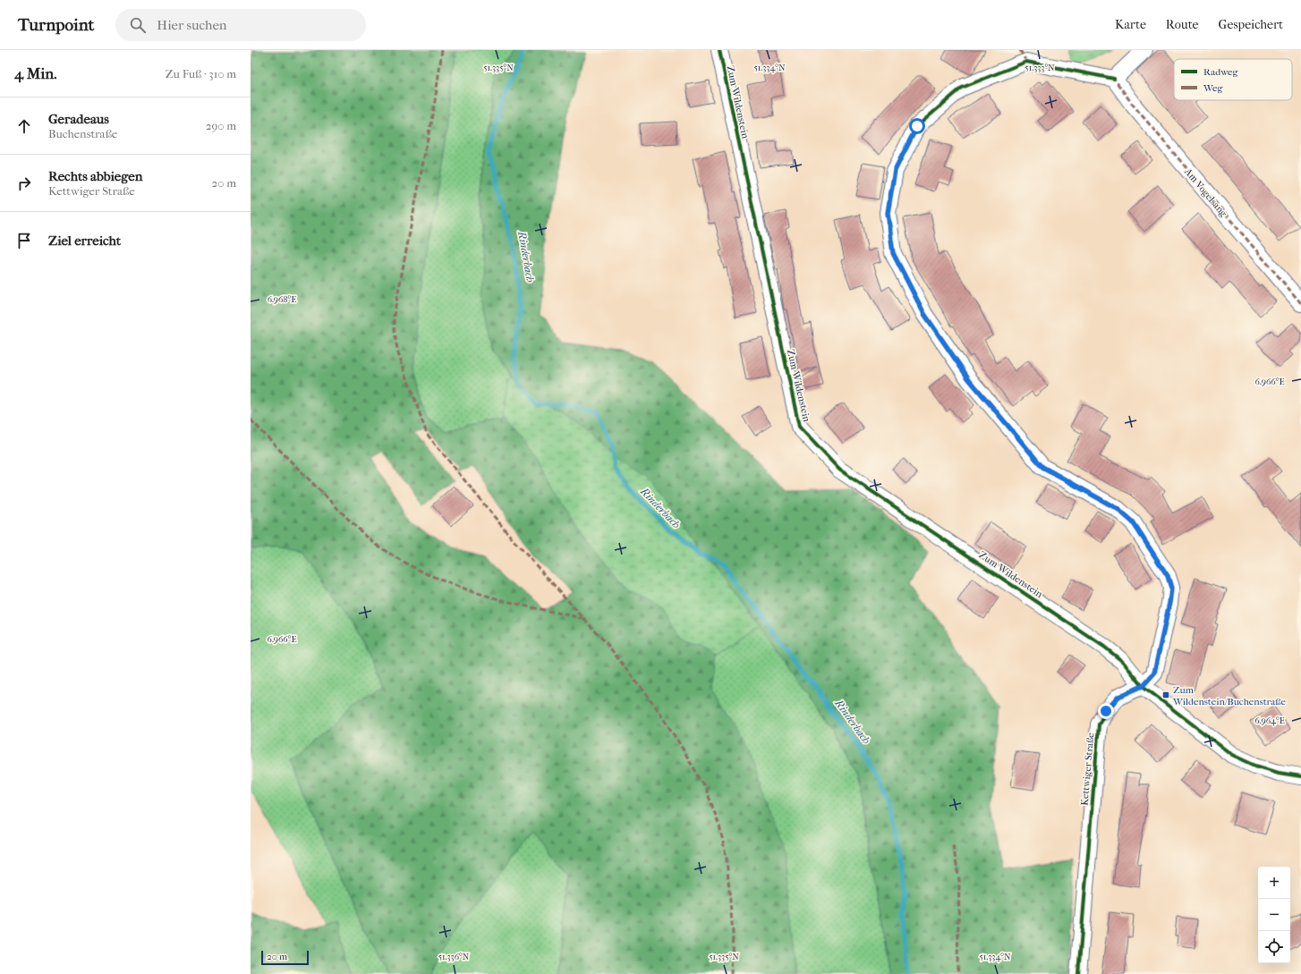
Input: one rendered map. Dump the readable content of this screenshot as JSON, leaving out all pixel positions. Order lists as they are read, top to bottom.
{
  "streets": {
    "street": ["Zum Wildenstein", "Am Vogelsang", "Kettwiger Straße"]
  },
  "crossings": [
    ["Zum Wildenstein", "Kettwiger Straße"]
  ],
  "water": ["Rinderbach"],
  "places": {
    "transit": ["Zum Wildenstein/Buchenstraße"]
  },
  "legend": ["Radweg", "Weg"],
  "scale_bar": "20 m",
  "page": {
    "header": "Turnpoint",
    "search": "Hier suchen",
    "nav": ["Karte", "Route", "Gespeichert"],
    "heading": ["4 Min.", "Zu Fuß · 310 m"],
    "list": [
      ["Geradeaus", "Buchenstraße", "290 m"],
      ["Rechts abbiegen", "Kettwiger Straße", "20 m"],
      "Ziel erreicht"
    ],
    "map_buttons": ["+", "−"],
    "scale": "20 m"
  },
  "coordinates": [
    "51.335°N",
    "51.334°N",
    "51.333°N",
    "6.968°E",
    "6.966°E",
    "6.964°E",
    "51.336°N"
  ]
}
